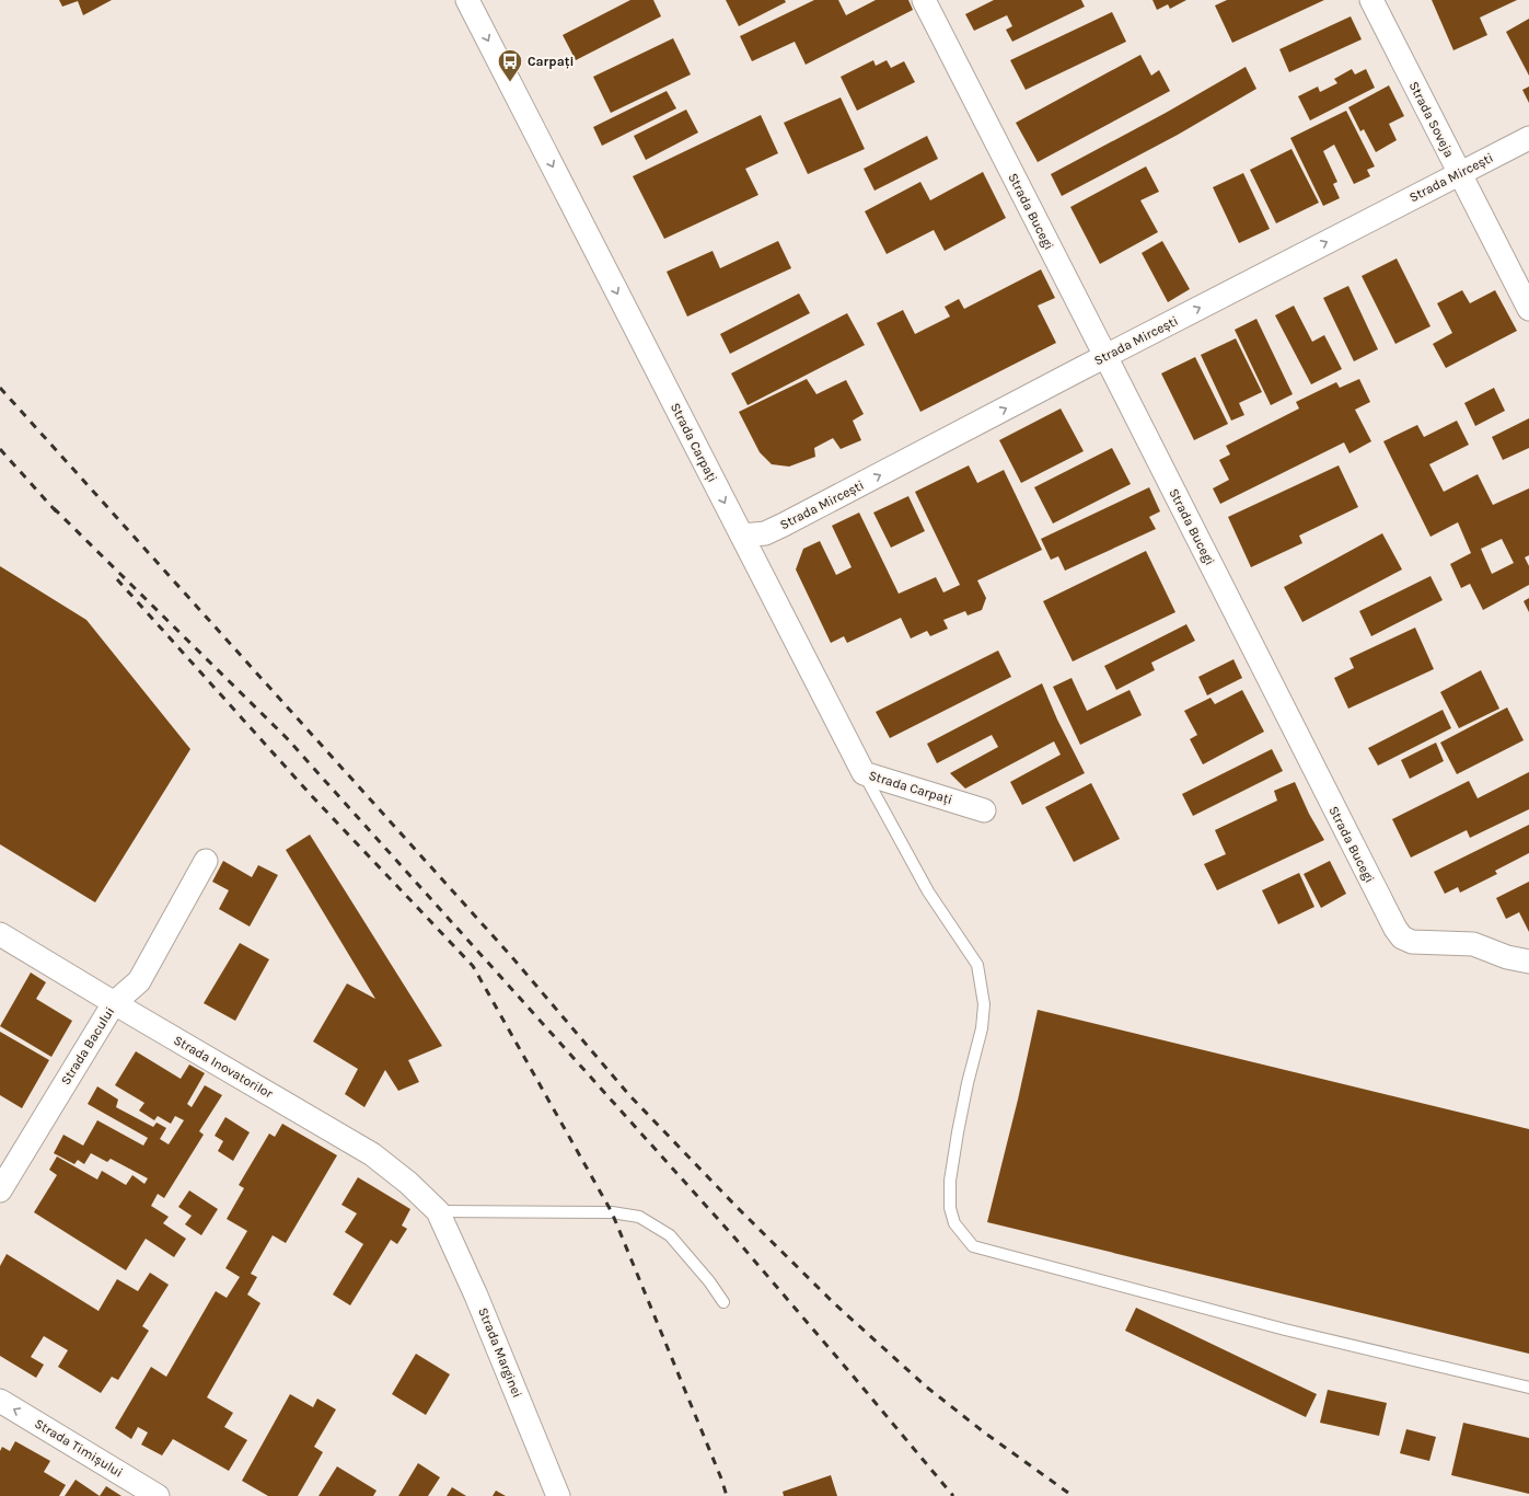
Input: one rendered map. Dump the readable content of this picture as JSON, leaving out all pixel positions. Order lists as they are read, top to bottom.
{
  "streets": {
    "street": [
      "Strada Soveja",
      "Strada Mircești",
      "Strada Bucegi",
      "Strada Carpați",
      "Strada Bacului",
      "Strada Inovatorilor",
      "Strada Marginei",
      "Strada Timișului"
    ]
  },
  "crossings": [
    ["Strada Soveja", "Strada Mircești"],
    ["Strada Mircești", "Strada Bucegi"],
    ["Strada Mircești", "Strada Carpați"],
    ["Strada Bacului", "Strada Inovatorilor"],
    ["Strada Inovatorilor", "Strada Marginei"]
  ],
  "one_way": ["Strada Mircești", "Strada Carpați", "Strada Timișului"],
  "places": {
    "bus stop": ["Carpați"]
  }
}
